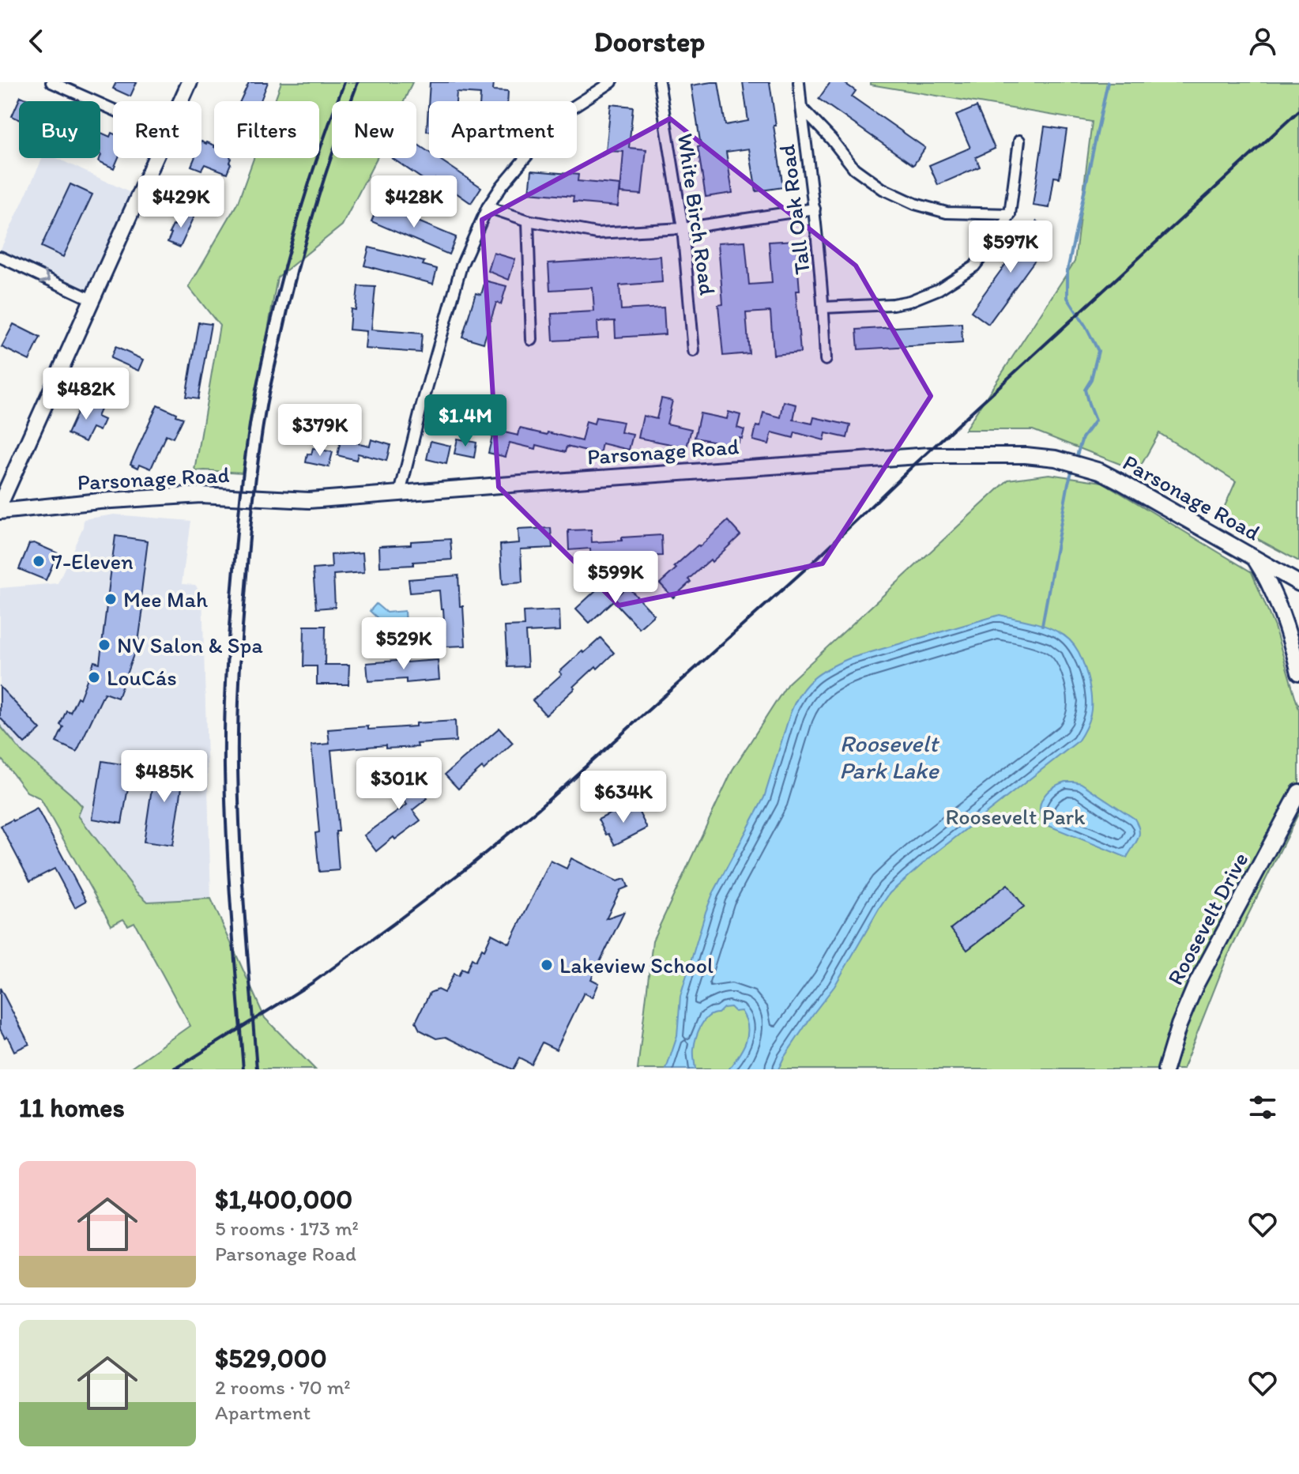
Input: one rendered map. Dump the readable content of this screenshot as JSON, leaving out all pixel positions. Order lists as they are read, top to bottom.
{
  "streets": {
    "street": [
      "Tall Oak Road",
      "White Birch Road",
      "Parsonage Road",
      "Roosevelt Drive"
    ]
  },
  "water": ["Roosevelt Park Lake"],
  "parks": ["Roosevelt Park"],
  "places": [
    "7-Eleven",
    "Mee Mah",
    "NV Salon & Spa",
    "LouCás",
    "Lakeview School"
  ],
  "page": {
    "header": "Doorstep",
    "chip": [
      "Buy",
      "Rent",
      "Filters",
      "New",
      "Apartment"
    ],
    "price": [
      "$429K",
      "$428K",
      "$597K",
      "$482K",
      "$1.4M",
      "$379K",
      "$599K",
      "$529K",
      "$485K",
      "$301K",
      "$634K"
    ],
    "heading": "11 homes",
    "list": [
      {
        "name": "$1,400,000",
        "note": "5 rooms · 173 m² · Parsonage Road"
      },
      {
        "name": "$529,000",
        "note": "2 rooms · 70 m² · Apartment"
      }
    ]
  }
}
